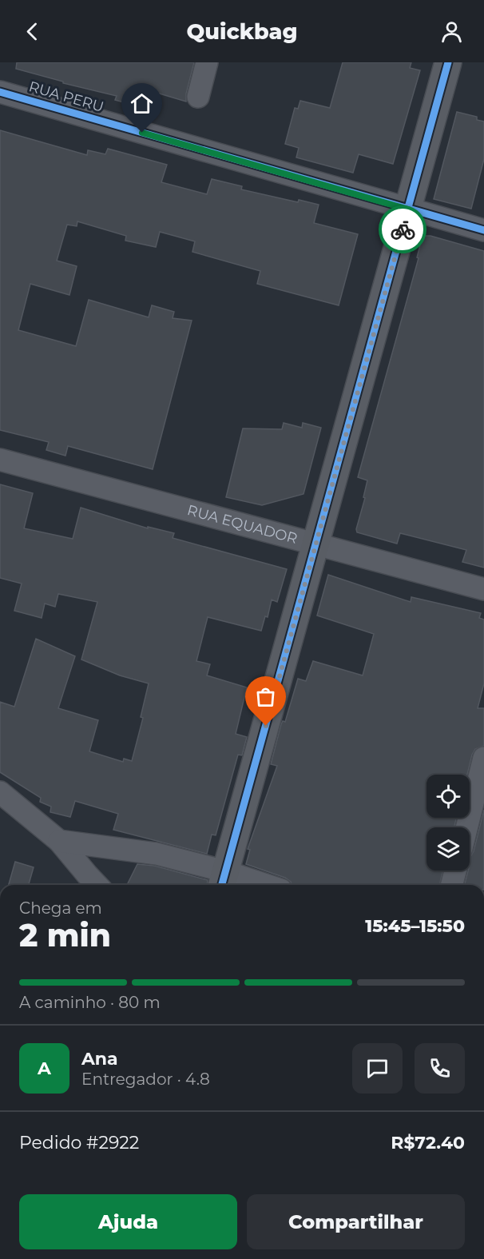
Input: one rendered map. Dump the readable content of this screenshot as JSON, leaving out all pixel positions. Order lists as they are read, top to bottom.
{
  "streets": {
    "street": ["RUA PERU", "RUA EQUADOR"]
  },
  "page": {
    "header": "Quickbag",
    "heading": ["2 min", "Chega em", "15:45–15:50"],
    "panel": [
      "Ana",
      "Entregador · 4.8",
      "Pedido #2922",
      "R$72.40"
    ],
    "bar": "A caminho · 80 m",
    "round": "A",
    "buttons": ["Ajuda", "Compartilhar"]
  }
}
